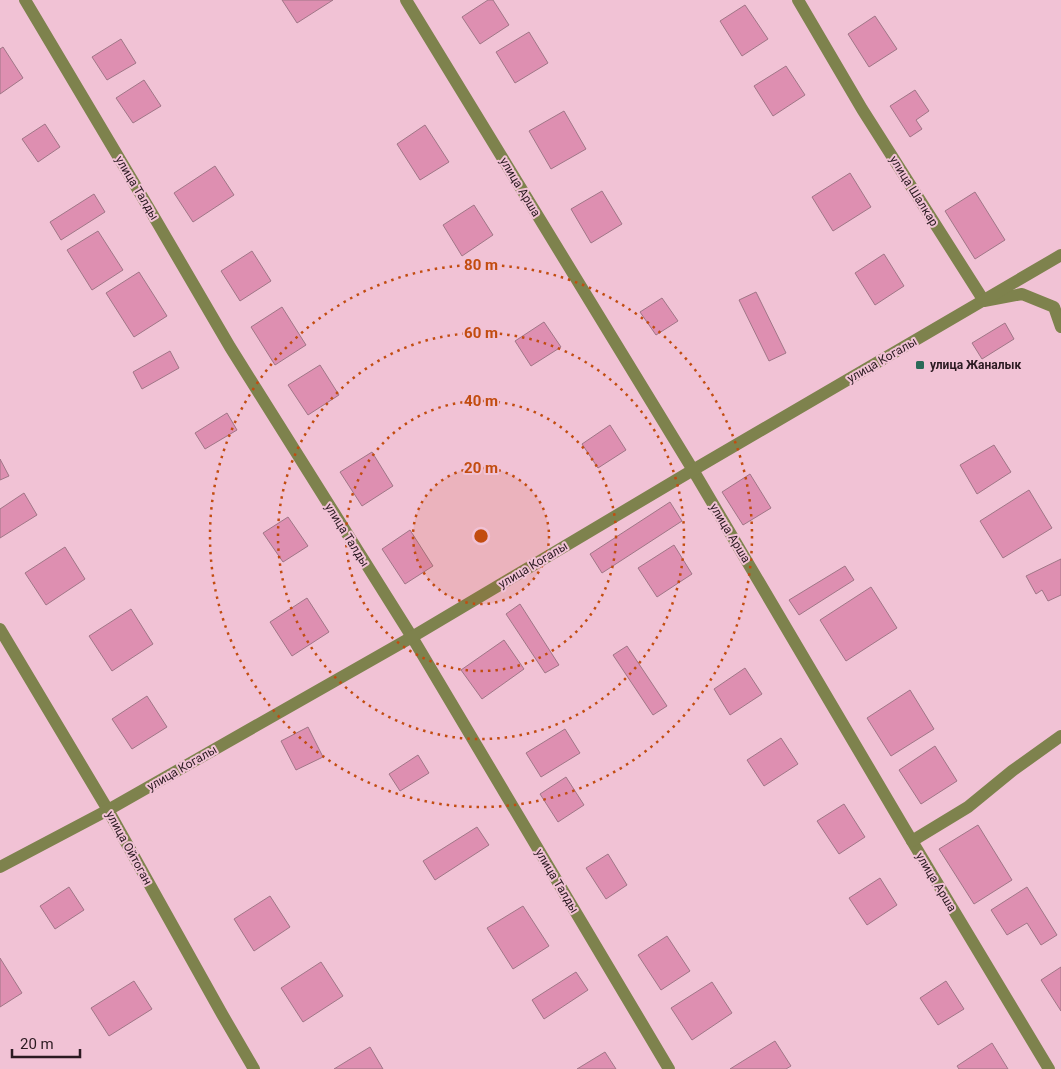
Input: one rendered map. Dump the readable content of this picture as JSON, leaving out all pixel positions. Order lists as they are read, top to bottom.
{
  "streets": {
    "street": [
      "улица Арша",
      "улица Талды",
      "улица Шалкар",
      "улица Когалы",
      "улица Ойтоган"
    ]
  },
  "crossings": [
    ["улица Арша", "улица Когалы"],
    ["улица Талды", "улица Когалы"],
    ["улица Шалкар", "улица Когалы"],
    ["улица Когалы", "улица Ойтоган"]
  ],
  "places": {
    "transit": ["улица Жаналык"]
  },
  "scale_bar": "20 m",
  "rings": [
    "80 m",
    "60 m",
    "40 m",
    "20 m"
  ]
}
